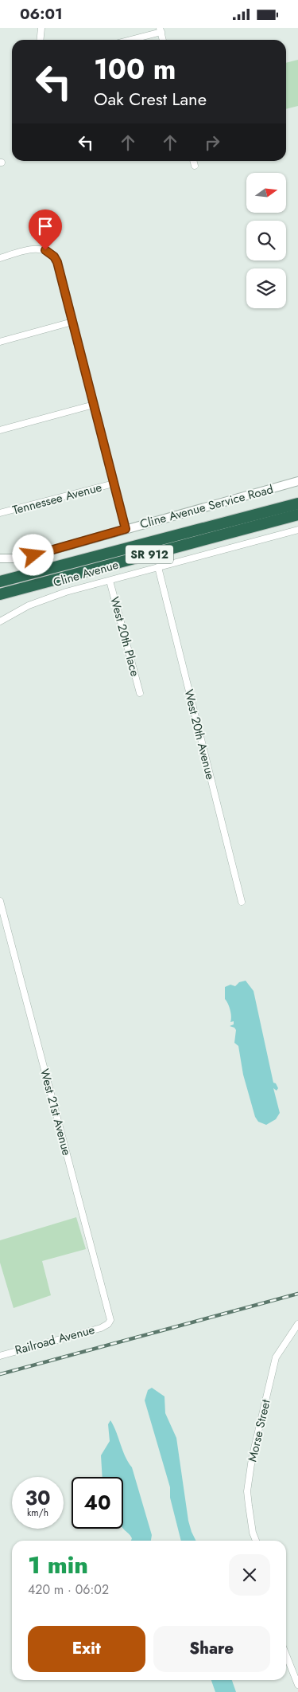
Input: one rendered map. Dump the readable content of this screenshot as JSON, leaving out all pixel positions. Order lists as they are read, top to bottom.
{
  "streets": {
    "highway": ["SR 912", "Cline Avenue"],
    "street": [
      "Tennessee Avenue",
      "Cline Avenue Service Road",
      "West 20th Place",
      "West 20th Avenue",
      "West 21st Avenue",
      "Railroad Avenue",
      "Morse Street"
    ]
  },
  "crossings": [
    ["Cline Avenue", "West 20th Place"],
    ["Cline Avenue", "West 20th Avenue"],
    ["West 21st Avenue", "Railroad Avenue"]
  ],
  "north": "right",
  "page": {
    "status": "06:01",
    "turn": ["100 m", "Oak Crest Lane"],
    "speed": "30 km/h",
    "limit": "40",
    "heading": ["1 min", "420 m · 06:02"],
    "buttons": ["Exit", "Share"]
  }
}
